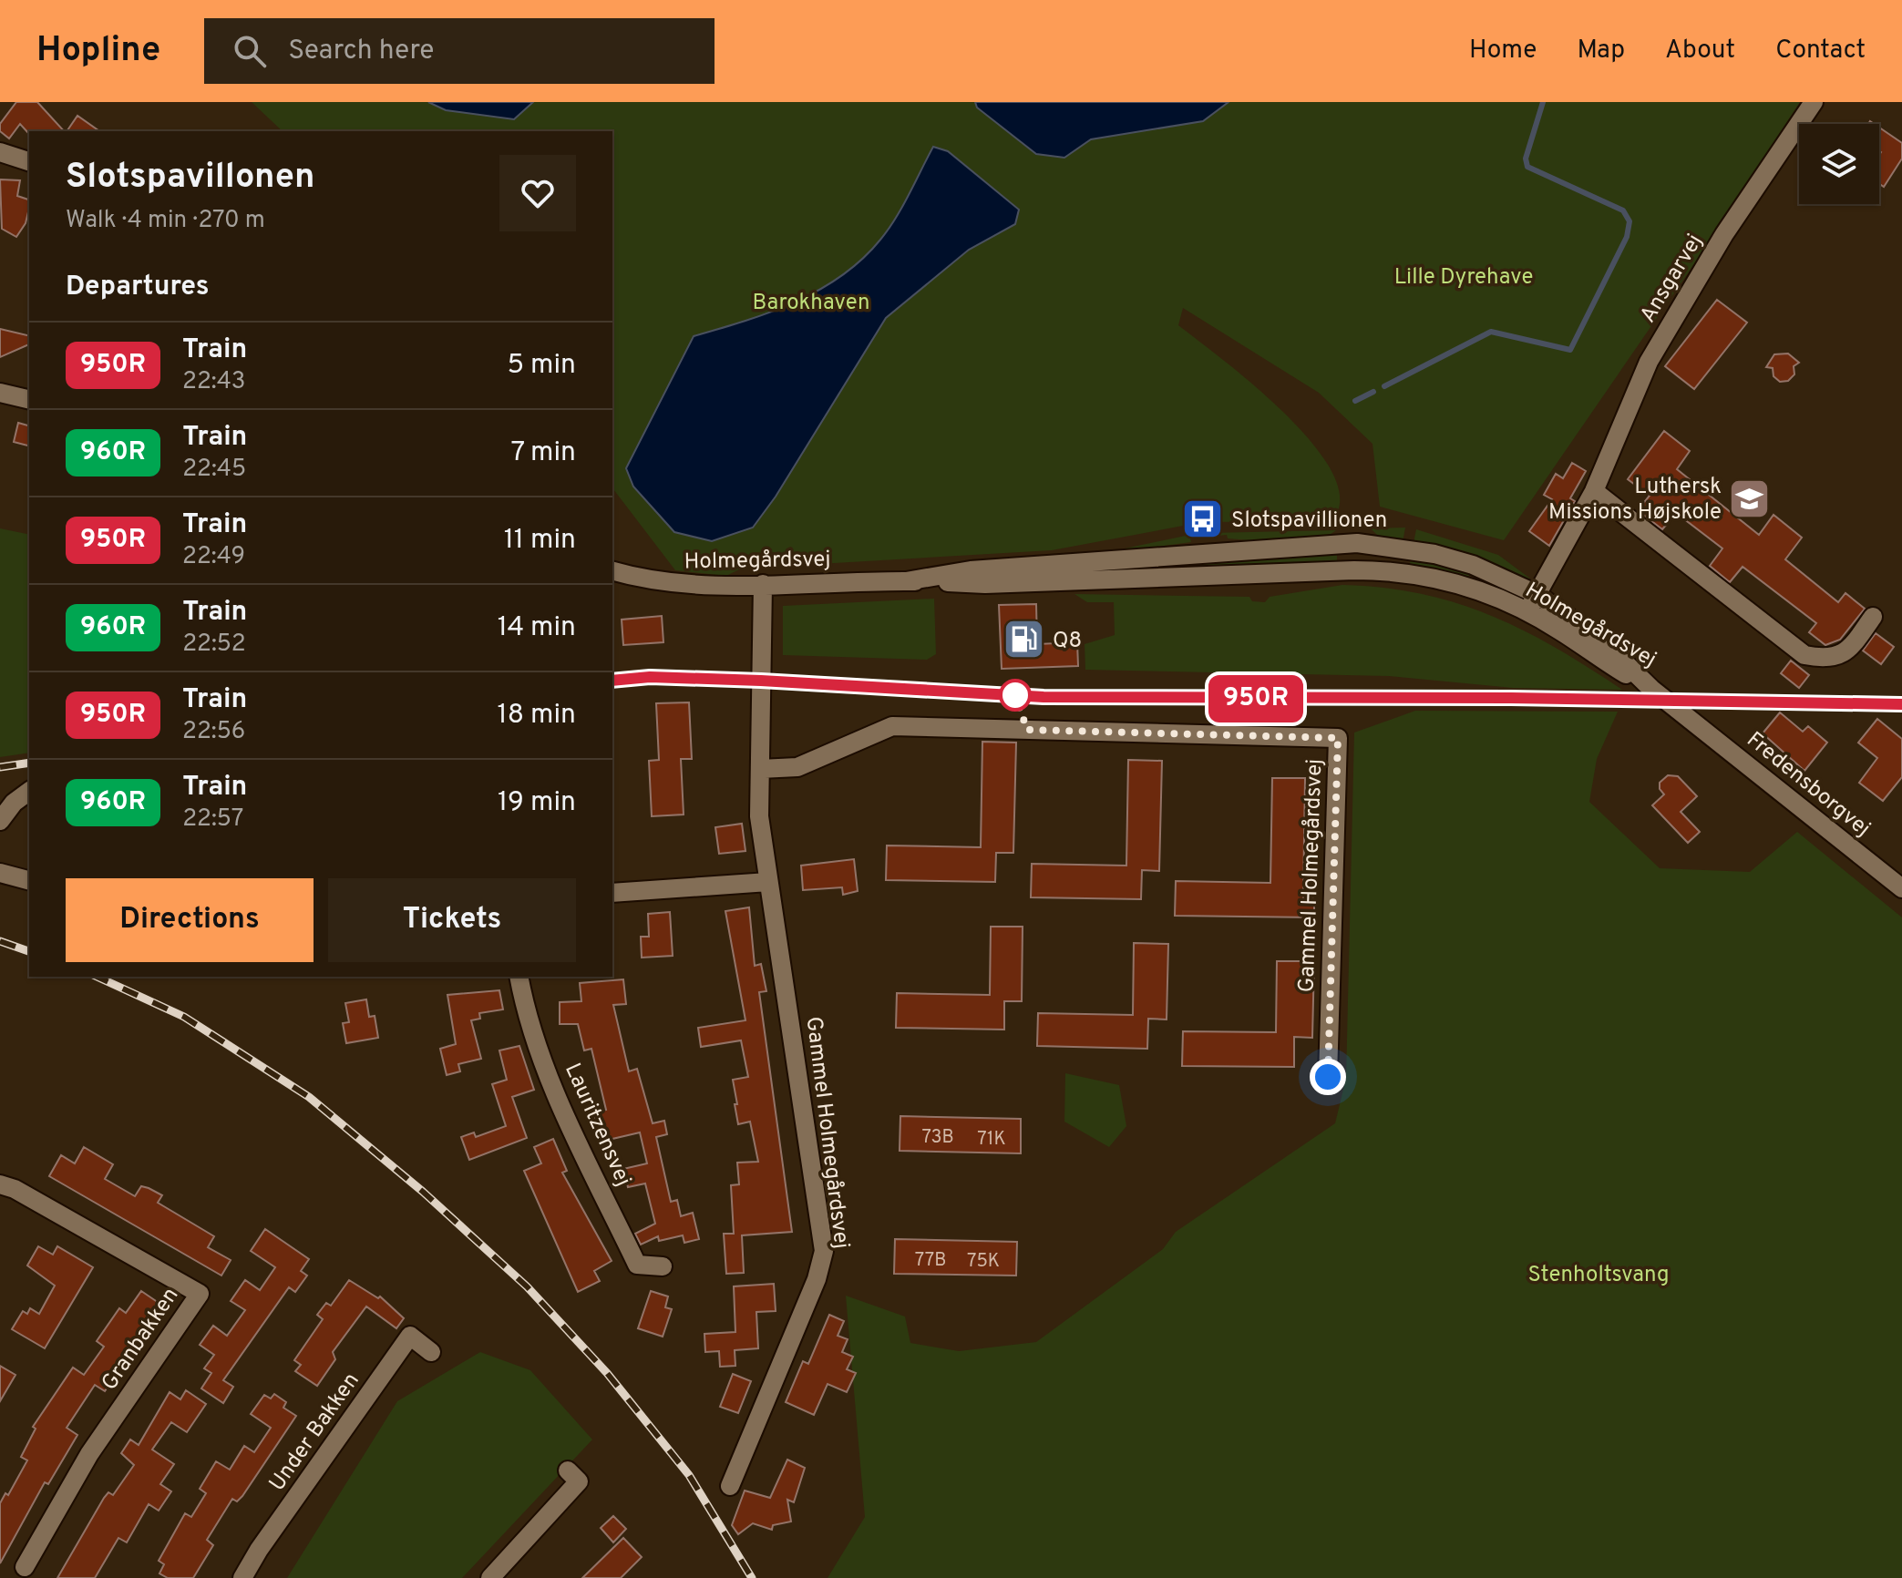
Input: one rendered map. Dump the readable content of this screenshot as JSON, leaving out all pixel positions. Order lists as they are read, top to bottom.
{
  "streets": {
    "street": [
      "Ansgarvej",
      "Holmegårdsvej",
      "Fredensborgvej",
      "Gammel Holmegårdsvej",
      "Lauritzensvej",
      "Granbakken",
      "Under Bakken"
    ]
  },
  "crossings": [
    ["Ansgarvej", "Holmegårdsvej"],
    ["Holmegårdsvej", "Fredensborgvej"],
    ["Holmegårdsvej", "Gammel Holmegårdsvej"]
  ],
  "parks": ["Lille Dyrehave", "Barokhaven", "Stenholtsvang"],
  "places": {
    "school or university": ["Luthersk Missions Højskole"],
    "bus stop": ["Slotspavillionen"],
    "fuel station": ["Q8"]
  },
  "house_numbers": [
    "73B",
    "71K",
    "77B",
    "75K"
  ],
  "page": {
    "header": "Hopline",
    "search": "Search here",
    "nav": [
      "Home",
      "Map",
      "About",
      "Contact"
    ],
    "on_map": "950R",
    "heading": [
      ["Slotspavillonen", "Walk · 4 min · 270 m"],
      "Departures"
    ],
    "list": [
      {
        "mark": "950R",
        "name": "Train",
        "note": "22:43",
        "value": "5 min"
      },
      {
        "mark": "960R",
        "name": "Train",
        "note": "22:45",
        "value": "7 min"
      },
      {
        "mark": "950R",
        "name": "Train",
        "note": "22:49",
        "value": "11 min"
      },
      {
        "mark": "960R",
        "name": "Train",
        "note": "22:52",
        "value": "14 min"
      },
      {
        "mark": "950R",
        "name": "Train",
        "note": "22:56",
        "value": "18 min"
      },
      {
        "mark": "960R",
        "name": "Train",
        "note": "22:57",
        "value": "19 min"
      }
    ],
    "buttons": ["Directions", "Tickets"]
  }
}
